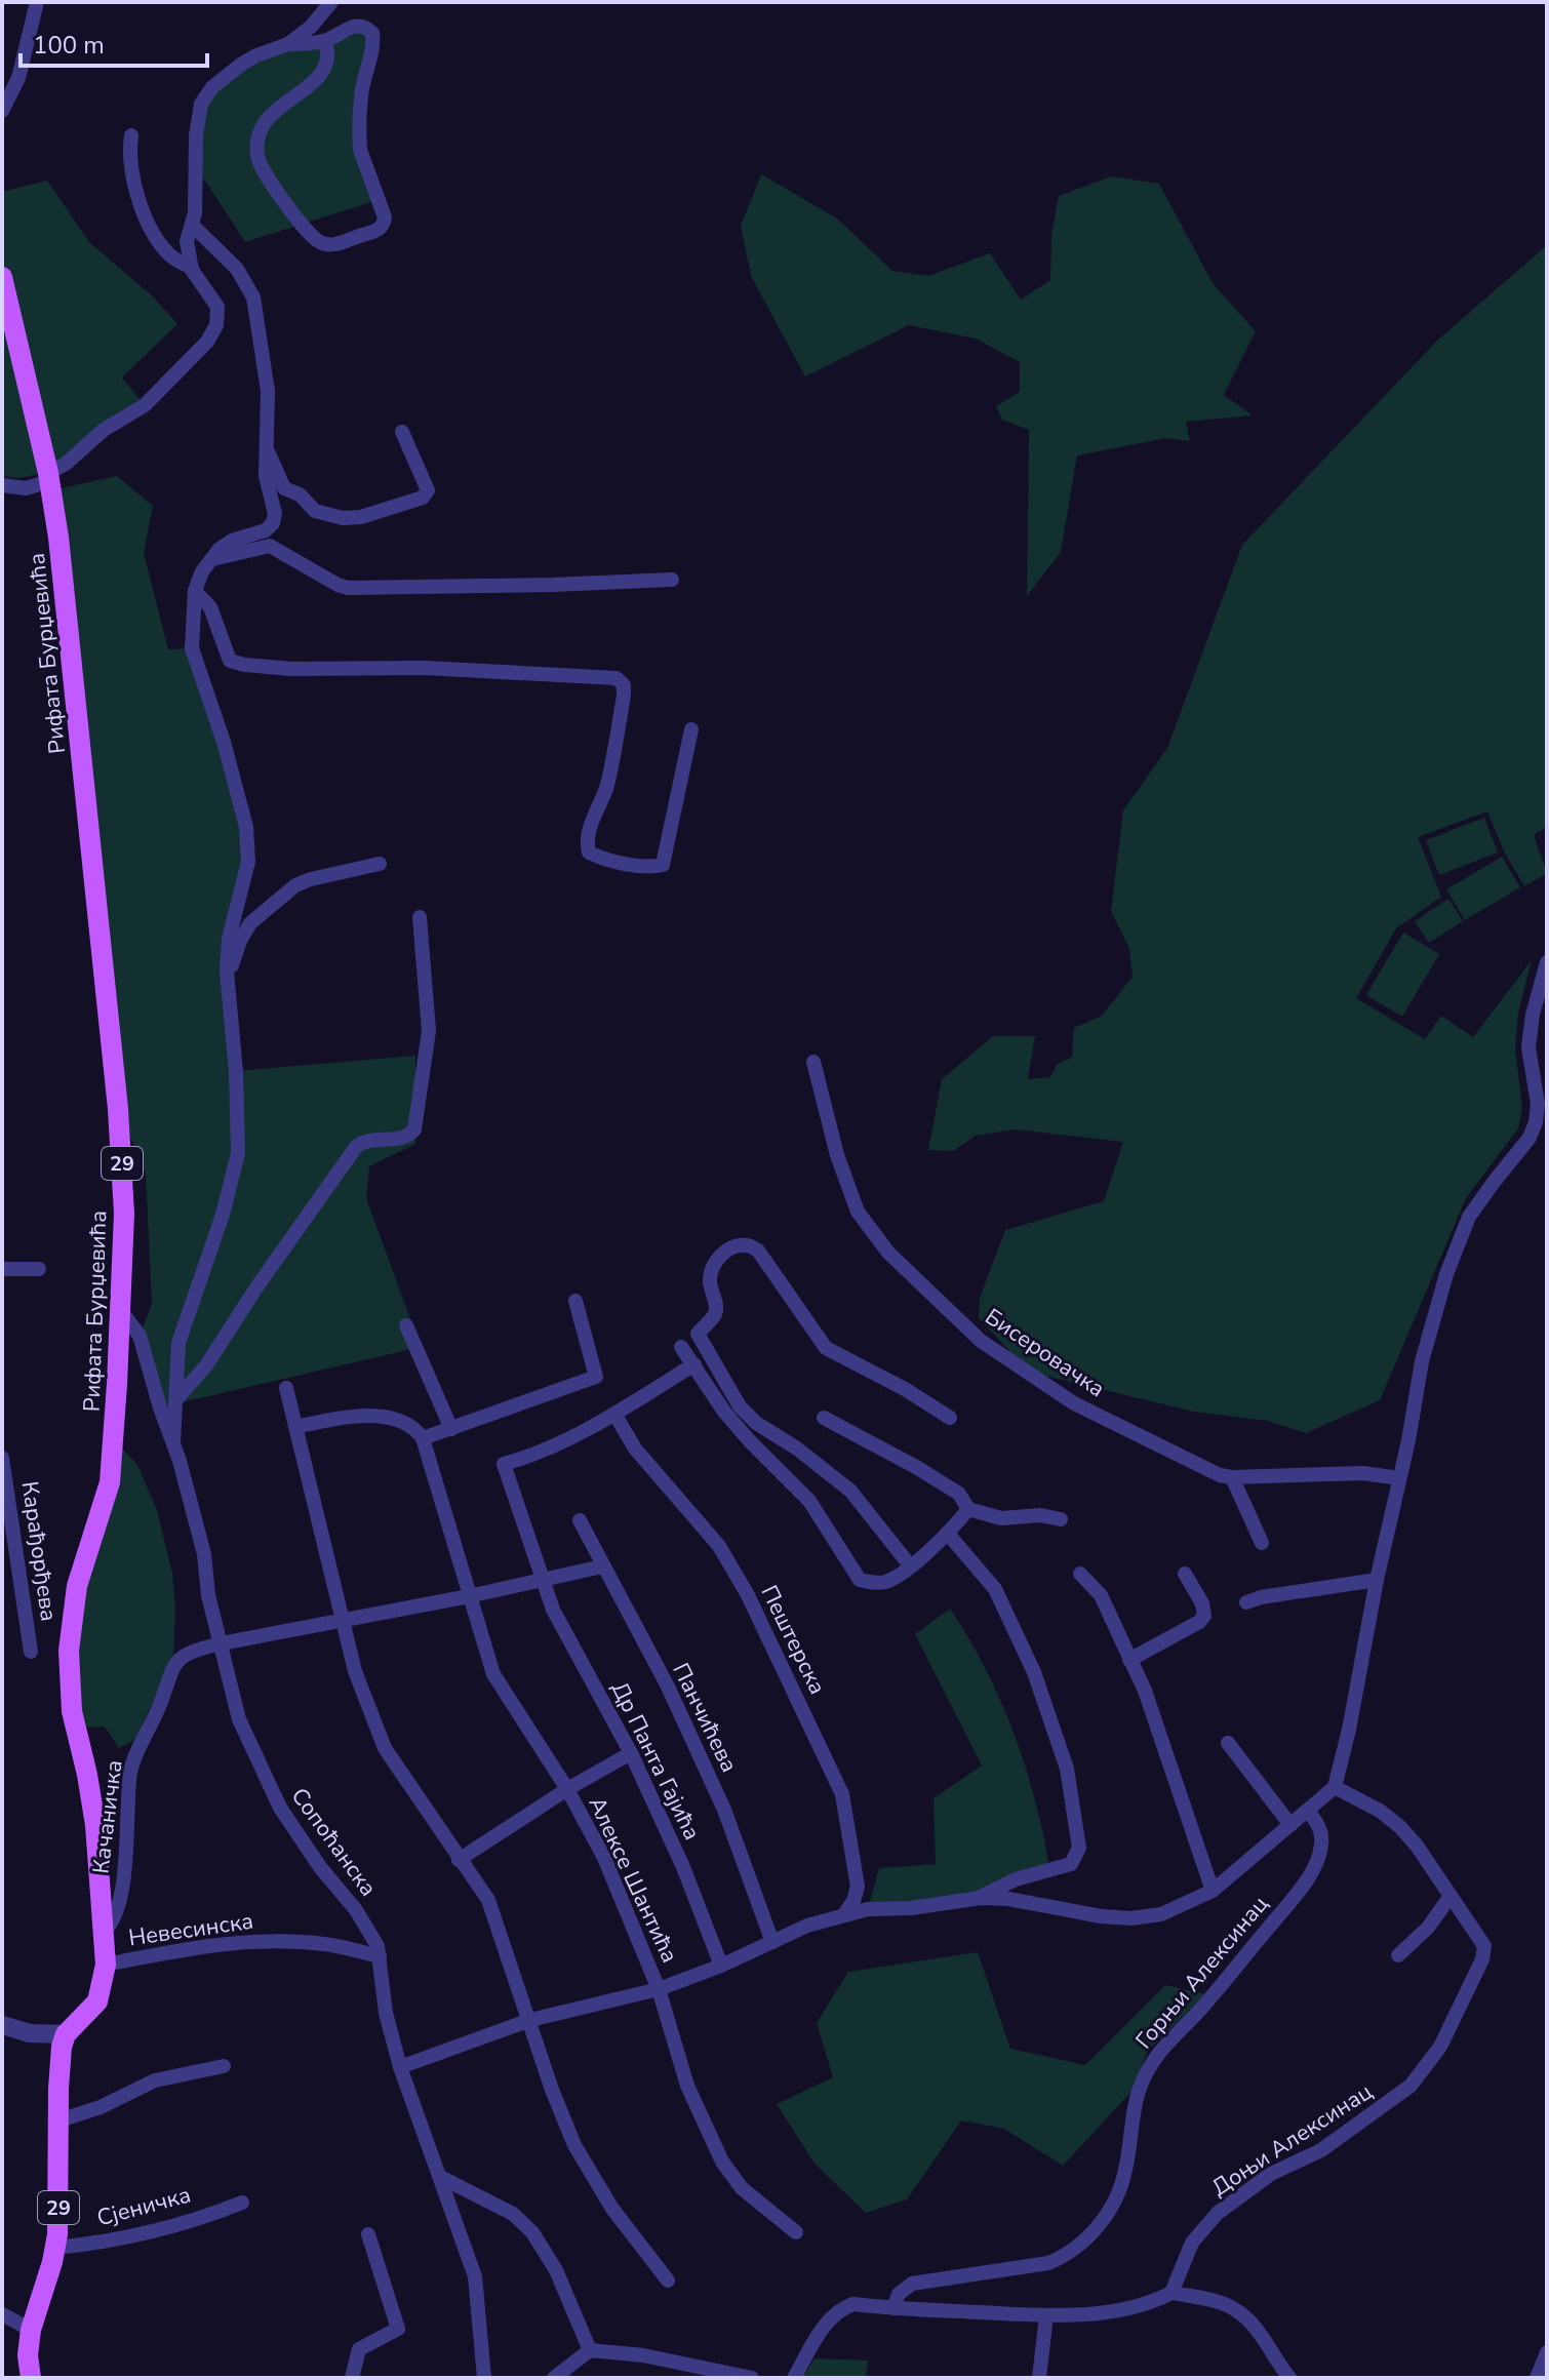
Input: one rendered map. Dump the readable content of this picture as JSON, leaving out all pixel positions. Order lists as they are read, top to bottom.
{
  "streets": {
    "main road": ["Рифата Бурџевића", "29"],
    "street": [
      "Бисеровачка",
      "Карађорђева",
      "Пештерска",
      "Панчићева",
      "Др Панта Гајића",
      "Качаничка",
      "Сопоћанска",
      "Алексе Шантића",
      "Невесинска",
      "Горњи Алексинац",
      "Доњи Алексинац",
      "Сјеничка"
    ]
  },
  "crossings": [
    ["Рифата Бурџевића", "29"],
    ["Рифата Бурџевића", "Качаничка"],
    ["Рифата Бурџевића", "Сопоћанска"],
    ["Рифата Бурџевића", "Невесинска"],
    ["29", "Сјеничка"],
    ["Пештерска", "Др Панта Гајића"],
    ["Пештерска", "Горњи Алексинац"],
    ["Панчићева", "Горњи Алексинац"],
    ["Др Панта Гајића", "Алексе Шантића"],
    ["Др Панта Гајића", "Горњи Алексинац"],
    ["Качаничка", "Сопоћанска"],
    ["Сопоћанска", "Невесинска"],
    ["Алексе Шантића", "Горњи Алексинац"]
  ],
  "scale_bar": "100 m"
}
